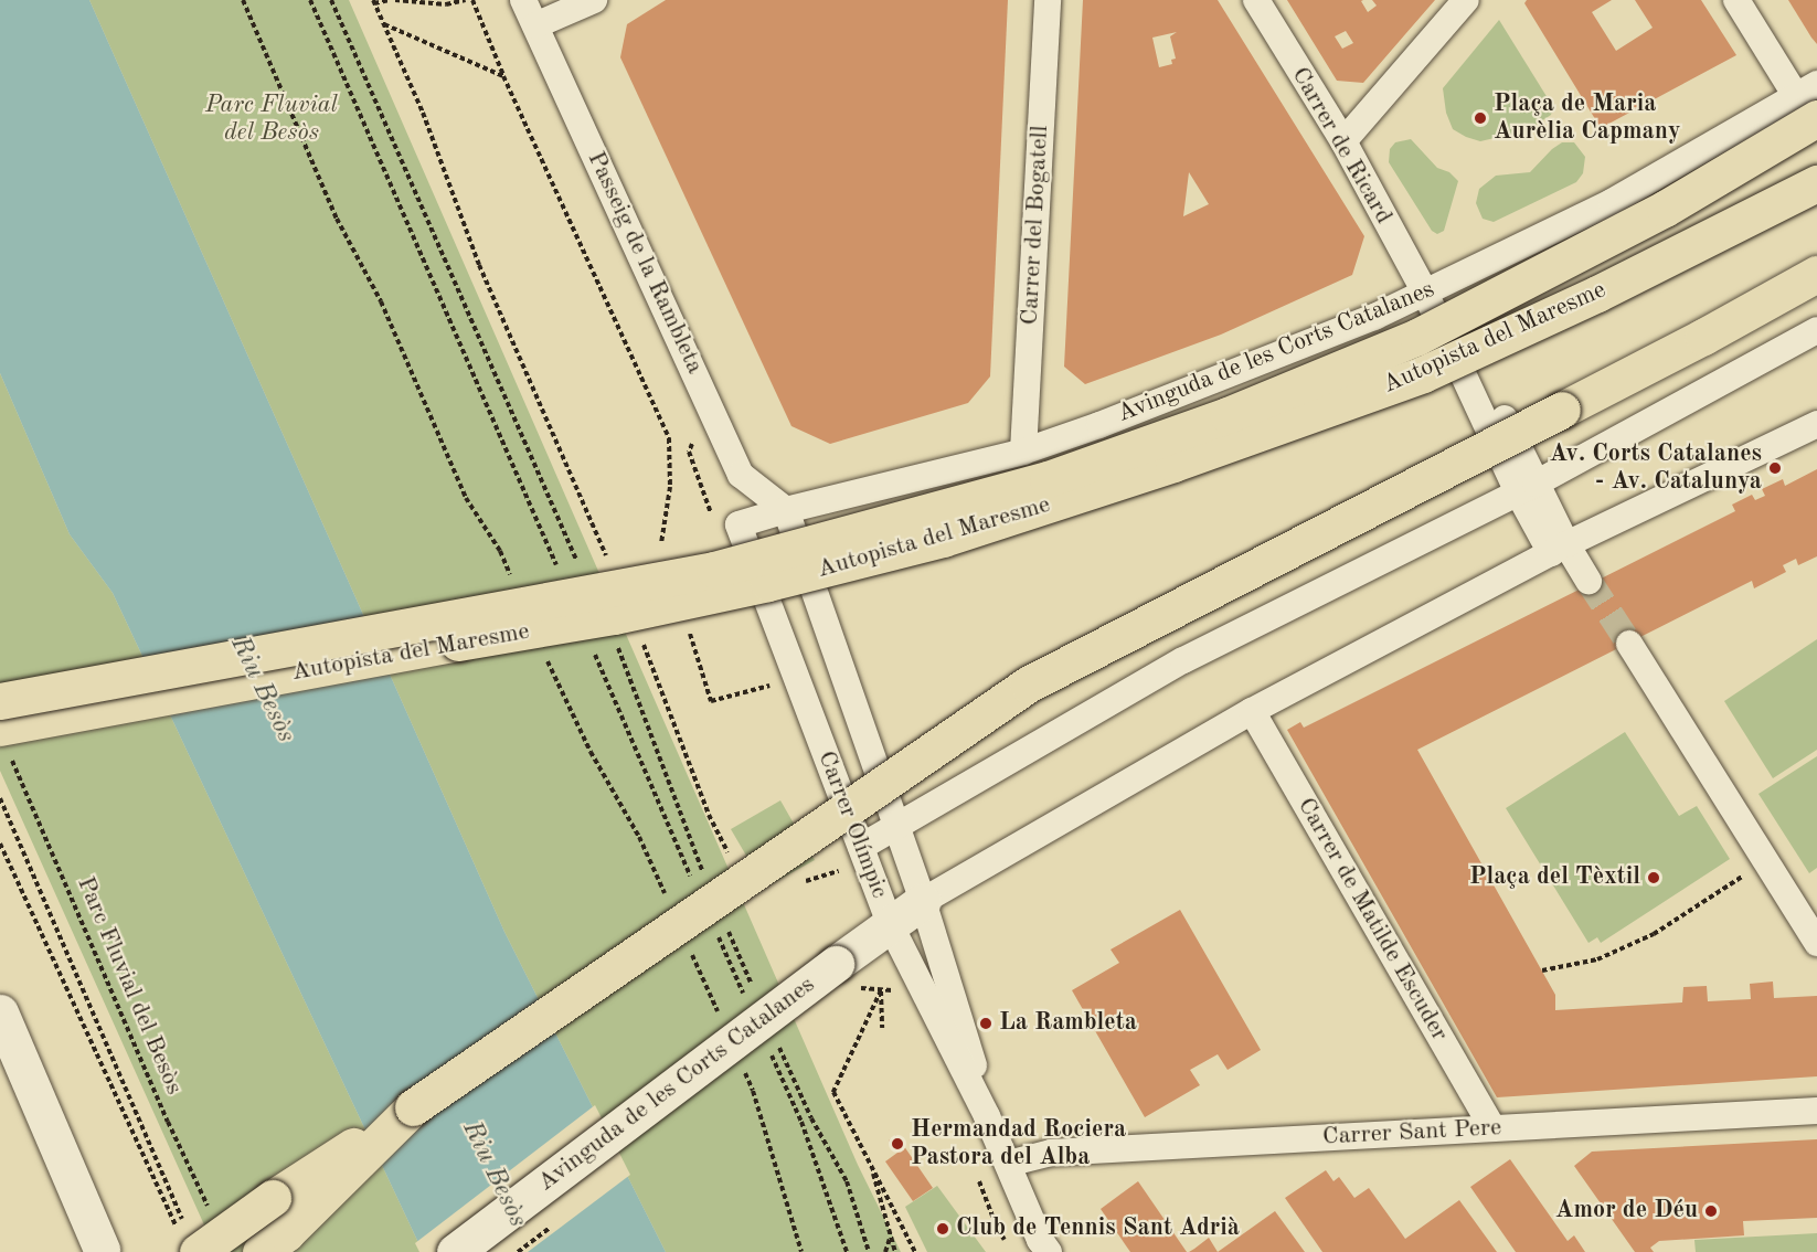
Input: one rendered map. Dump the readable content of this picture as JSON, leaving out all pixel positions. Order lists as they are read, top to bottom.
{
  "streets": {
    "highway": ["Autopista del Maresme"],
    "street": [
      "Carrer de Ricard",
      "Carrer del Bogatell",
      "Passeig de la Rambleta",
      "Avinguda de les Corts Catalanes",
      "Carrer Olímpic",
      "Carrer de Matilde Escuder",
      "Carrer Sant Pere"
    ],
    "path": ["Parc Fluvial del Besòs"]
  },
  "crossings": [
    ["Carrer de Ricard", "Avinguda de les Corts Catalanes"],
    ["Carrer del Bogatell", "Avinguda de les Corts Catalanes"],
    ["Passeig de la Rambleta", "Avinguda de les Corts Catalanes"],
    ["Passeig de la Rambleta", "Carrer Olímpic"],
    ["Autopista del Maresme", "Parc Fluvial del Besòs"],
    ["Avinguda de les Corts Catalanes", "Carrer Olímpic"],
    ["Carrer Olímpic", "Carrer Sant Pere"],
    ["Carrer de Matilde Escuder", "Carrer Sant Pere"]
  ],
  "water": ["Riu Besòs"],
  "parks": ["Parc Fluvial del Besòs"],
  "places": [
    "Plaça de Maria Aurèlia Capmany",
    "Av. Corts Catalanes - Av. Catalunya",
    "Plaça del Tèxtil",
    "La Rambleta",
    "Hermandad Rociera Pastora del Alba",
    "Amor de Déu",
    "Club de Tennis Sant Adrià"
  ]
}
